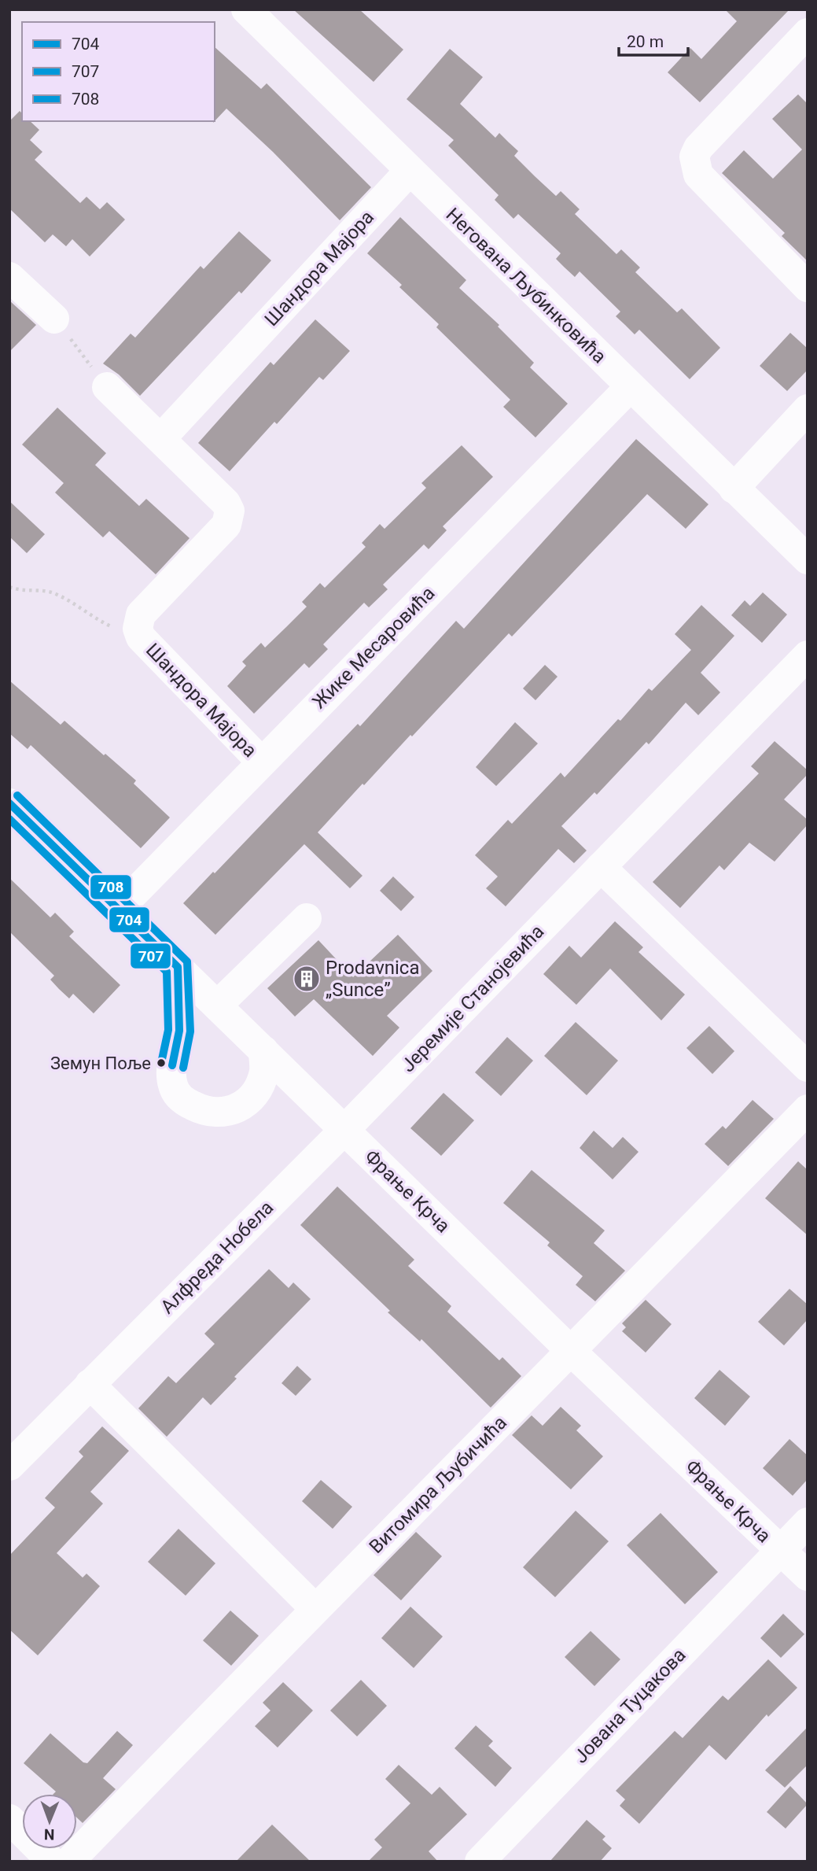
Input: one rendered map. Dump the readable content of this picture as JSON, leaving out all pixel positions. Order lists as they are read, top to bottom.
{
  "streets": {
    "street": [
      "Шандора Мајора",
      "Негована Љубинковића",
      "Жике Месаровића",
      "Јеремије Станојевића",
      "Фрање Крча",
      "Алфреда Нобела",
      "Витомира Љубичића",
      "Јована Туцакова"
    ]
  },
  "crossings": [
    ["Шандора Мајора", "Негована Љубинковића"],
    ["Шандора Мајора", "Жике Месаровића"],
    ["Негована Љубинковића", "Жике Месаровића"],
    ["Жике Месаровића", "Фрање Крча"],
    ["Јеремије Станојевића", "Фрање Крча"],
    ["Јеремије Станојевића", "Алфреда Нобела"],
    ["Фрање Крча", "Алфреда Нобела"],
    ["Фрање Крча", "Витомира Љубичића"],
    ["Фрање Крча", "Јована Туцакова"]
  ],
  "places": {
    "building": ["Prodavnica „Sunce”"],
    "other": ["Земун Поље"]
  },
  "lines": ["transit line 708", "transit line 704", "transit line 707"],
  "legend": ["704", "707", "708"],
  "scale_bar": "20 m",
  "north": "bottom"
}
